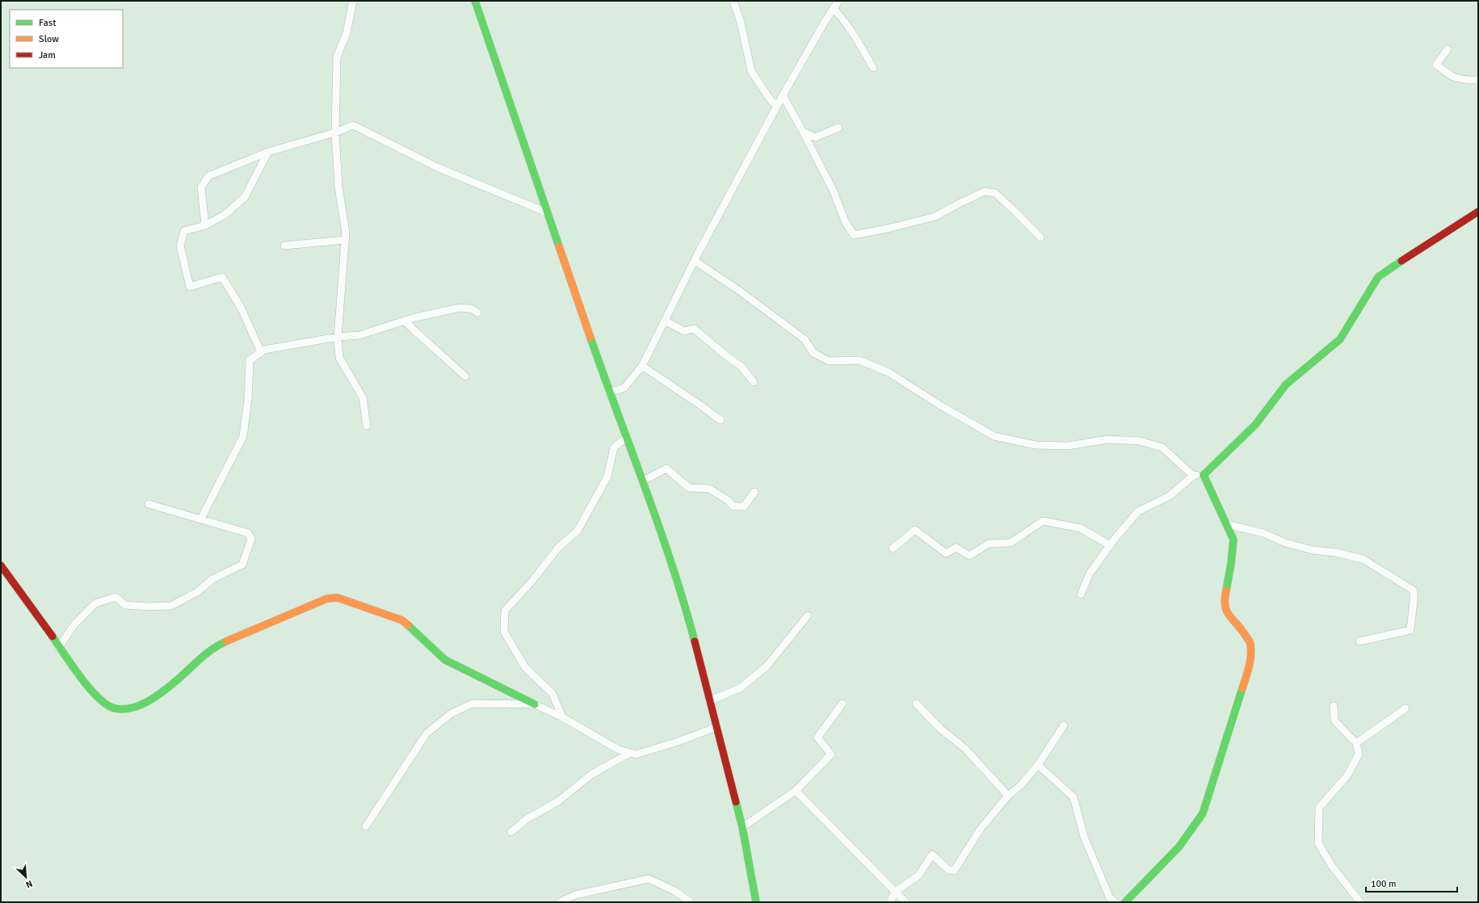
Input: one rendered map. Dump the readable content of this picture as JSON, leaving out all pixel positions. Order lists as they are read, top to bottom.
{
  "legend": ["Fast", "Slow", "Jam"],
  "scale_bar": "100 m",
  "north": "bottom right"
}
